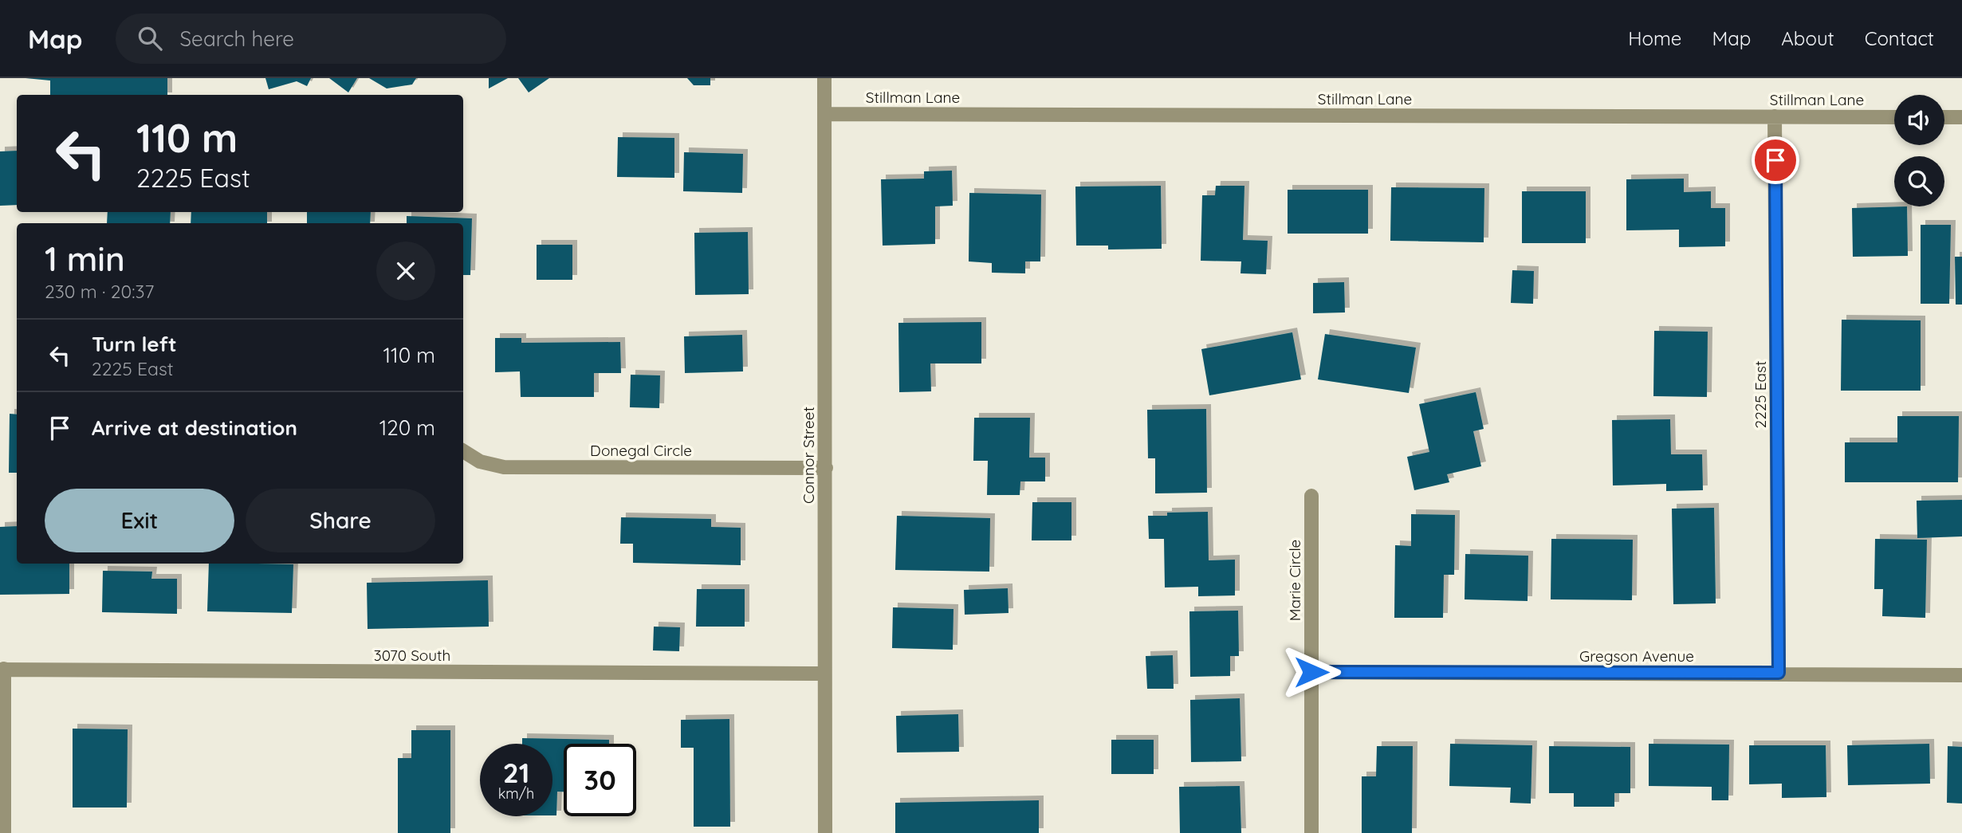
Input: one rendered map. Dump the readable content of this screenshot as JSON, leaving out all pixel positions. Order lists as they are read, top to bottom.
{
  "streets": {
    "street": [
      "Stillman Lane",
      "2225 East",
      "Donegal Circle",
      "Connor Street",
      "Marie Circle",
      "3070 South",
      "Gregson Avenue"
    ]
  },
  "crossings": [
    ["Stillman Lane", "2225 East"],
    ["Stillman Lane", "Connor Street"],
    ["2225 East", "Gregson Avenue"],
    ["Donegal Circle", "Connor Street"],
    ["Connor Street", "3070 South"],
    ["Marie Circle", "Gregson Avenue"]
  ],
  "page": {
    "header": "Map",
    "search": "Search here",
    "nav": [
      "Home",
      "Map",
      "About",
      "Contact"
    ],
    "turn": ["110 m", "2225 East"],
    "heading": ["1 min", "230 m · 20:37"],
    "list": [
      {
        "name": "Turn left",
        "note": "2225 East",
        "value": "110 m"
      },
      {
        "name": "Arrive at destination",
        "value": "120 m"
      }
    ],
    "buttons": ["Exit", "Share"],
    "speed": "21 km/h",
    "limit": "30"
  }
}
